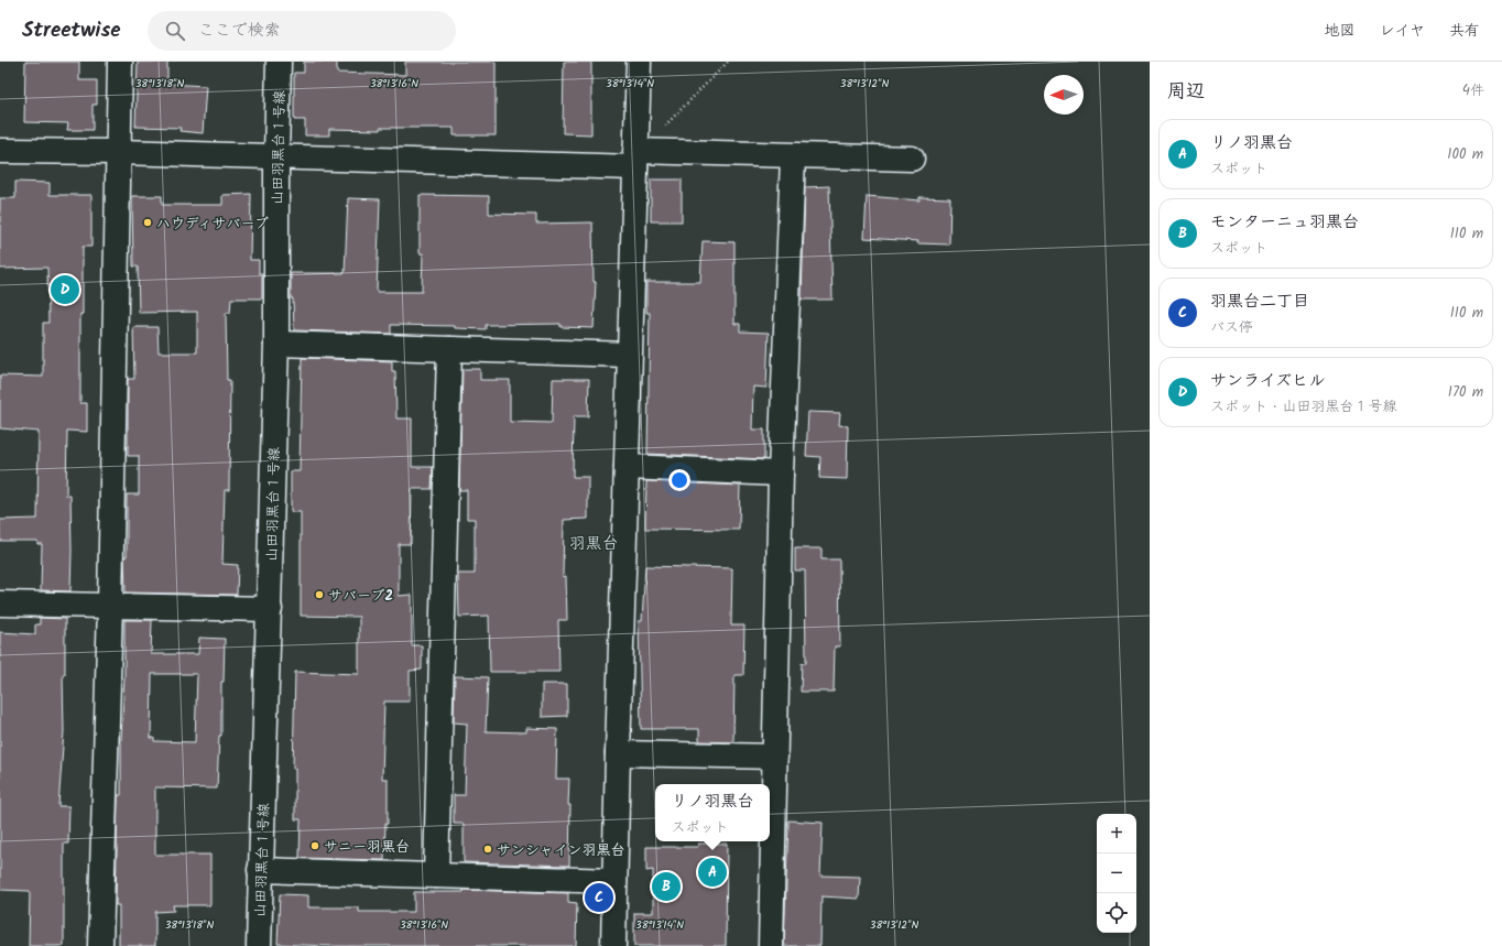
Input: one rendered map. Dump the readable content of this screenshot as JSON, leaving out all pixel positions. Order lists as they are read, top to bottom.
{
  "streets": {
    "street": ["山田羽黒台１号線"]
  },
  "districts": ["羽黒台"],
  "places": [
    "ハウディサバーブ",
    "サバーブ2",
    "サニー羽黒台",
    "サンシャイン羽黒台"
  ],
  "north": "left",
  "page": {
    "header": "Streetwise",
    "search": "ここで検索",
    "nav": ["地図", "レイヤ", "共有"],
    "heading": ["周辺", "4件"],
    "list": [
      {
        "mark": "A",
        "name": "リノ羽黒台",
        "note": "スポット",
        "value": "100 m"
      },
      {
        "mark": "B",
        "name": "モンターニュ羽黒台",
        "note": "スポット",
        "value": "110 m"
      },
      {
        "mark": "C",
        "name": "羽黒台二丁目",
        "note": "バス停",
        "value": "110 m"
      },
      {
        "mark": "D",
        "name": "サンライズヒル",
        "note": "スポット · 山田羽黒台１号線",
        "value": "170 m"
      }
    ],
    "pins": [
      "D",
      "A",
      "B",
      "C"
    ],
    "popup": ["リノ羽黒台", "スポット"],
    "map_buttons": ["+", "−"]
  },
  "coordinates": [
    "38°13'18\"N",
    "38°13'16\"N",
    "38°13'14\"N",
    "38°13'12\"N"
  ]
}
